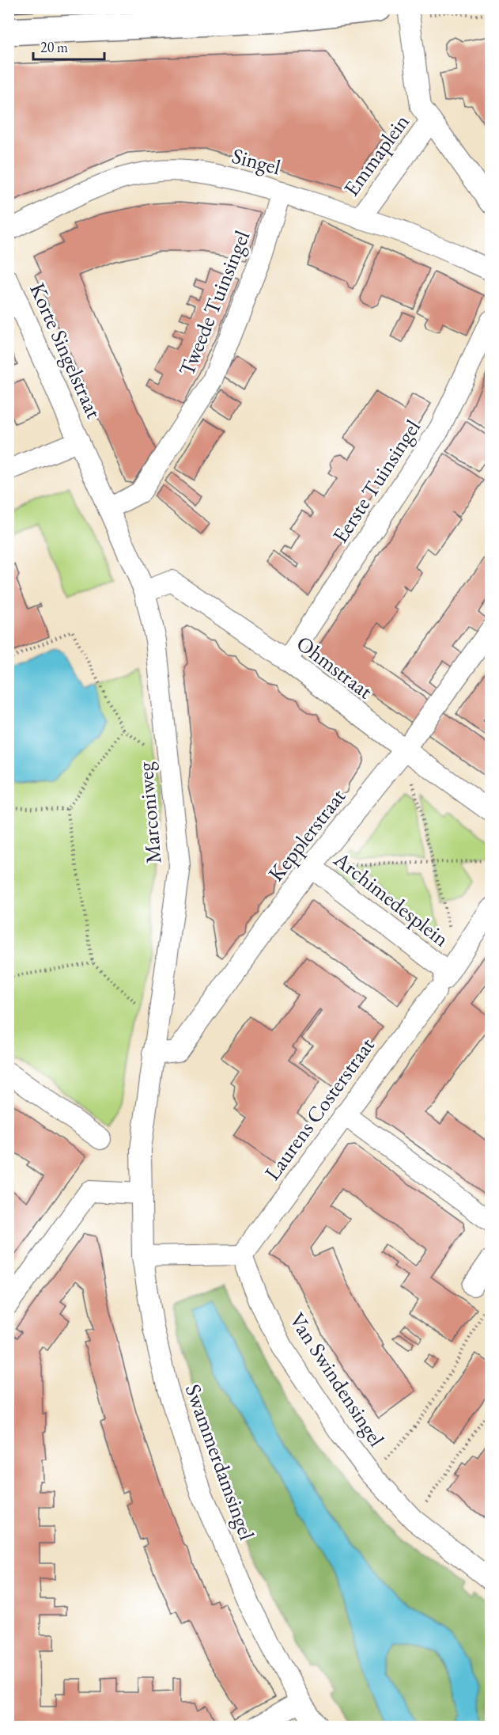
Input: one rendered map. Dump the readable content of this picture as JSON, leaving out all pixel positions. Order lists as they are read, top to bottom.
{
  "streets": {
    "street": [
      "Emmaplein",
      "Singel",
      "Tweede Tuinsingel",
      "Korte Singelstraat",
      "Eerste Tuinsingel",
      "Ohmstraat",
      "Marconiweg",
      "Kepplerstraat",
      "Archimedesplein",
      "Laurens Costerstraat",
      "Van Swindensingel",
      "Swammerdamsingel"
    ]
  },
  "crossings": [
    ["Emmaplein", "Singel"],
    ["Singel", "Tweede Tuinsingel"],
    ["Tweede Tuinsingel", "Marconiweg"],
    ["Korte Singelstraat", "Marconiweg"],
    ["Eerste Tuinsingel", "Ohmstraat"],
    ["Ohmstraat", "Marconiweg"],
    ["Ohmstraat", "Kepplerstraat"],
    ["Ohmstraat", "Archimedesplein"],
    ["Marconiweg", "Kepplerstraat"],
    ["Marconiweg", "Swammerdamsingel"],
    ["Kepplerstraat", "Archimedesplein"],
    ["Archimedesplein", "Laurens Costerstraat"],
    ["Laurens Costerstraat", "Van Swindensingel"]
  ],
  "scale_bar": "20 m"
}
